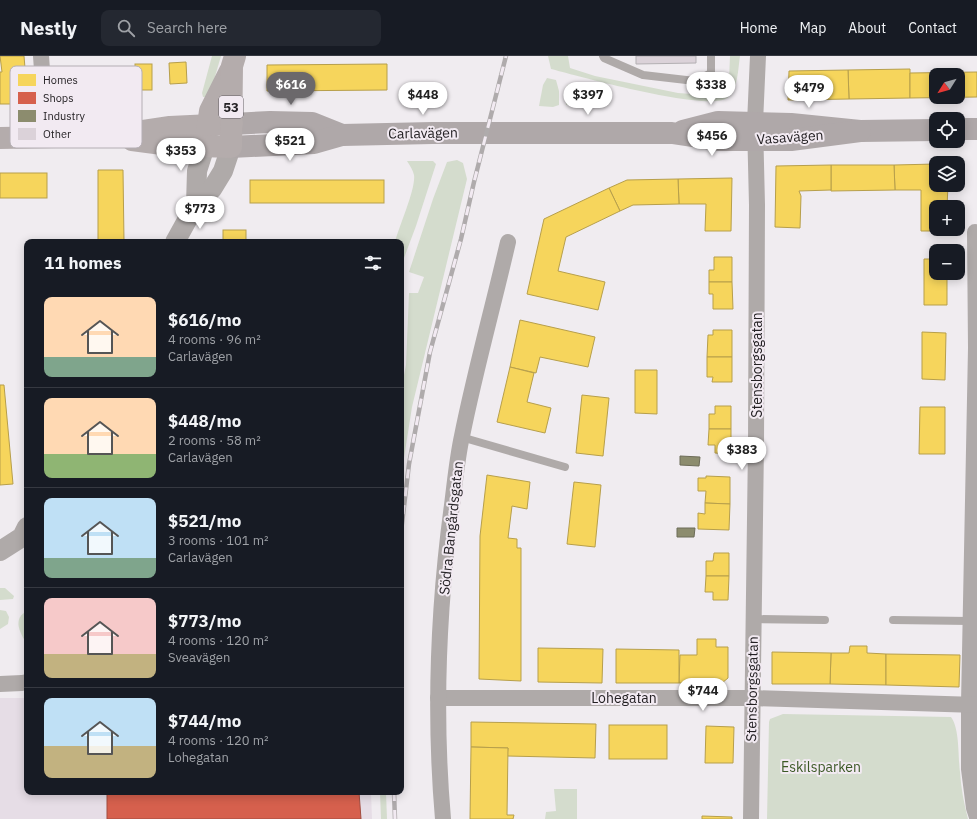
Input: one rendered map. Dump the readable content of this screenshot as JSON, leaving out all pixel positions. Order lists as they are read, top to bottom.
{
  "streets": {
    "main road": ["53", "Carlavägen", "Vasavägen"],
    "street": ["Stensborgsgatan", "Södra Bangårdsgatan", "Lohegatan"]
  },
  "crossings": [
    ["53", "Carlavägen"],
    ["Carlavägen", "Vasavägen"],
    ["Vasavägen", "Stensborgsgatan"],
    ["Stensborgsgatan", "Lohegatan"],
    ["Södra Bangårdsgatan", "Lohegatan"]
  ],
  "parks": ["Eskilsparken"],
  "legend": [
    "Homes",
    "Shops",
    "Industry",
    "Other"
  ],
  "north": "bottom left",
  "page": {
    "header": "Nestly",
    "search": "Search here",
    "nav": [
      "Home",
      "Map",
      "About",
      "Contact"
    ],
    "map_buttons": ["+", "−"],
    "price": [
      "$616",
      "$338",
      "$479",
      "$448",
      "$397",
      "$456",
      "$521",
      "$353",
      "$773",
      "$383",
      "$744"
    ],
    "heading": "11 homes",
    "list": [
      {
        "name": "$616/mo",
        "note": "4 rooms · 96 m² · Carlavägen"
      },
      {
        "name": "$448/mo",
        "note": "2 rooms · 58 m² · Carlavägen"
      },
      {
        "name": "$521/mo",
        "note": "3 rooms · 101 m² · Carlavägen"
      },
      {
        "name": "$773/mo",
        "note": "4 rooms · 120 m² · Sveavägen"
      },
      {
        "name": "$744/mo",
        "note": "4 rooms · 120 m² · Lohegatan"
      }
    ]
  }
}
